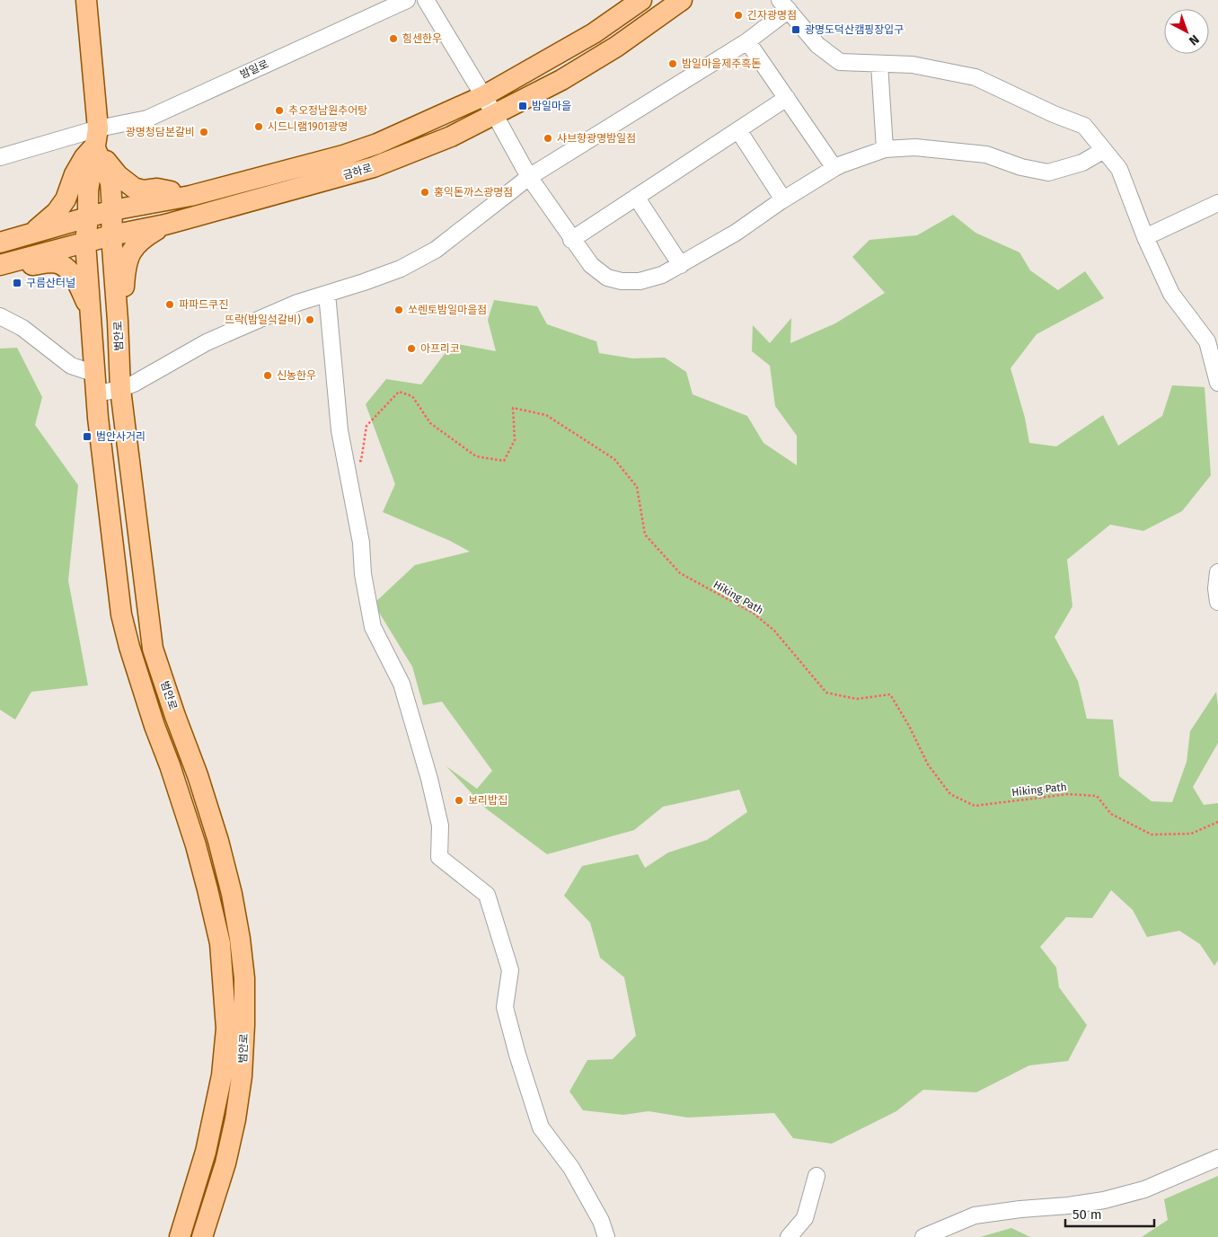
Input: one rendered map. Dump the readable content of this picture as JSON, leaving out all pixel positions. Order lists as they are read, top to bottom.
{
  "streets": {
    "main road": ["금하로", "범안로"],
    "street": ["밤일로"],
    "path": ["Hiking Path"]
  },
  "crossings": [
    ["밤일로", "범안로"],
    ["금하로", "범안로"]
  ],
  "places": {
    "other": [
      "긴자광명점",
      "힘센한우",
      "밤일마을제주흑돈",
      "추오정남원추어탕",
      "시드니램1901광명",
      "광명청담본갈비",
      "샤브향광명밤일점",
      "홍익돈까스광명점",
      "파파드쿠진",
      "쏘렌토밤일마을점",
      "뜨락(밤일석갈비)",
      "아프리코",
      "신농한우",
      "보리밥집"
    ],
    "transit": [
      "광명도덕산캠핑장입구",
      "밤일마을",
      "구름산터널",
      "범안사거리"
    ]
  },
  "scale_bar": "50 m",
  "north": "bottom right"
}
